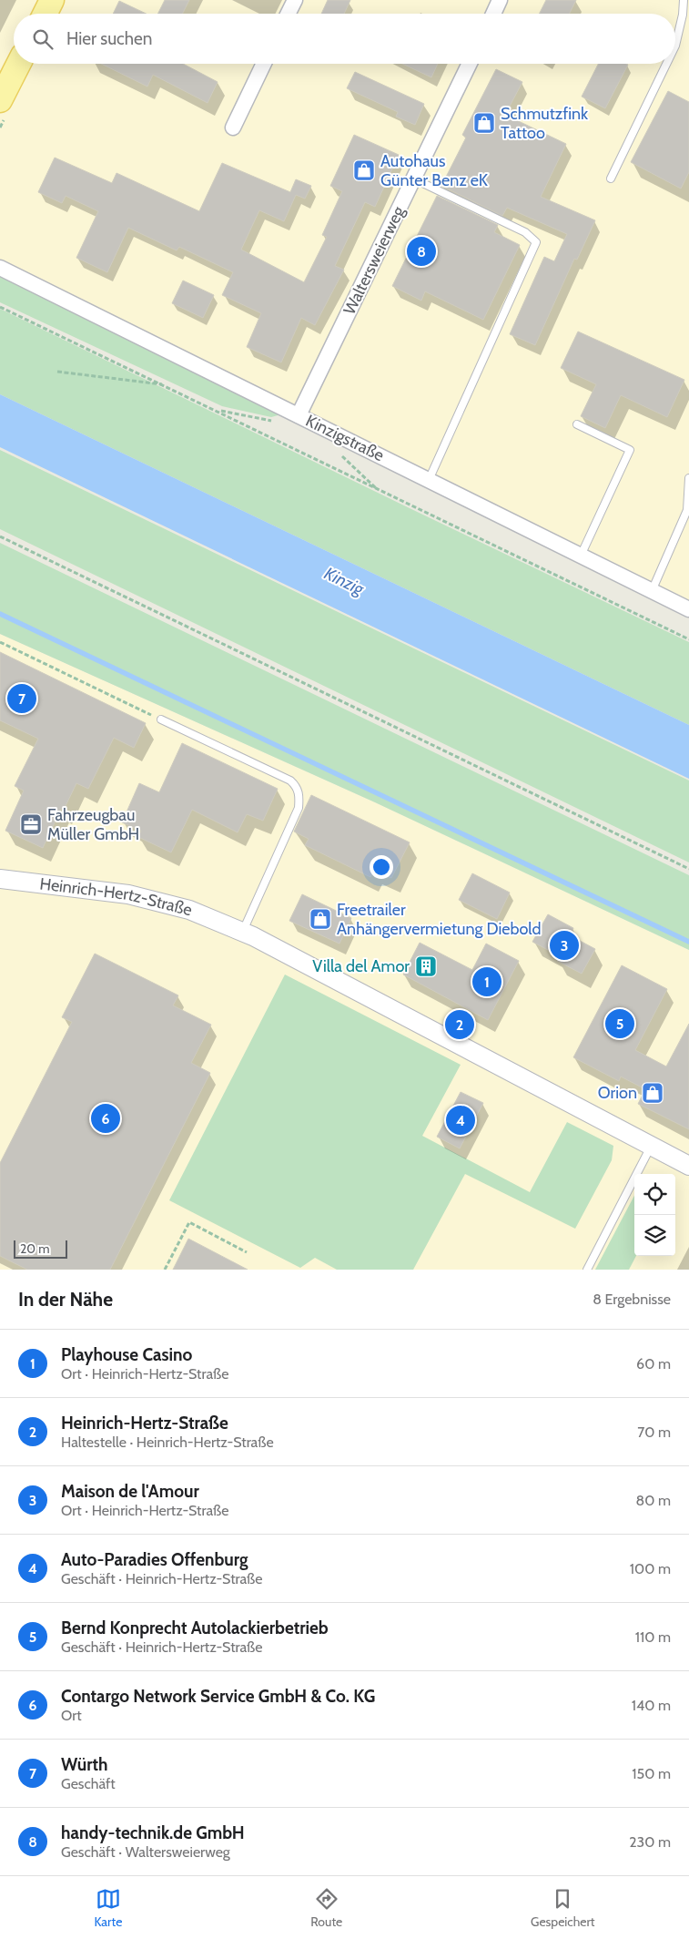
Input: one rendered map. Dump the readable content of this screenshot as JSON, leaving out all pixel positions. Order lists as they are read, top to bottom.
{
  "streets": {
    "street": ["Waltersweierweg", "Kinzigstraße", "Heinrich-Hertz-Straße"]
  },
  "crossings": [
    ["Waltersweierweg", "Kinzigstraße"]
  ],
  "water": ["Kinzig"],
  "places": {
    "shop": [
      "Schmutzfink Tattoo",
      "Autohaus Günter Benz eK",
      "Freetrailer Anhängervermietung Diebold",
      "Orion"
    ],
    "office": ["Fahrzeugbau Müller GmbH"],
    "building": ["Villa del Amor"]
  },
  "scale_bar": "20 m",
  "page": {
    "search": "Hier suchen",
    "pins": [
      "8",
      "7",
      "3",
      "1",
      "5",
      "2",
      "6",
      "4"
    ],
    "scale": "20 m",
    "heading": ["In der Nähe", "8 Ergebnisse"],
    "list": [
      {
        "mark": "1",
        "name": "Playhouse Casino",
        "note": "Ort · Heinrich-Hertz-Straße",
        "value": "60 m"
      },
      {
        "mark": "2",
        "name": "Heinrich-Hertz-Straße",
        "note": "Haltestelle · Heinrich-Hertz-Straße",
        "value": "70 m"
      },
      {
        "mark": "3",
        "name": "Maison de l'Amour",
        "note": "Ort · Heinrich-Hertz-Straße",
        "value": "80 m"
      },
      {
        "mark": "4",
        "name": "Auto-Paradies Offenburg",
        "note": "Geschäft · Heinrich-Hertz-Straße",
        "value": "100 m"
      },
      {
        "mark": "5",
        "name": "Bernd Konprecht Autolackierbetrieb",
        "note": "Geschäft · Heinrich-Hertz-Straße",
        "value": "110 m"
      },
      {
        "mark": "6",
        "name": "Contargo Network Service GmbH & Co. KG",
        "note": "Ort",
        "value": "140 m"
      },
      {
        "mark": "7",
        "name": "Würth",
        "note": "Geschäft",
        "value": "150 m"
      },
      {
        "mark": "8",
        "name": "handy-technik.de GmbH",
        "note": "Geschäft · Waltersweierweg",
        "value": "230 m"
      }
    ],
    "nav": ["Karte", "Route", "Gespeichert"]
  }
}
